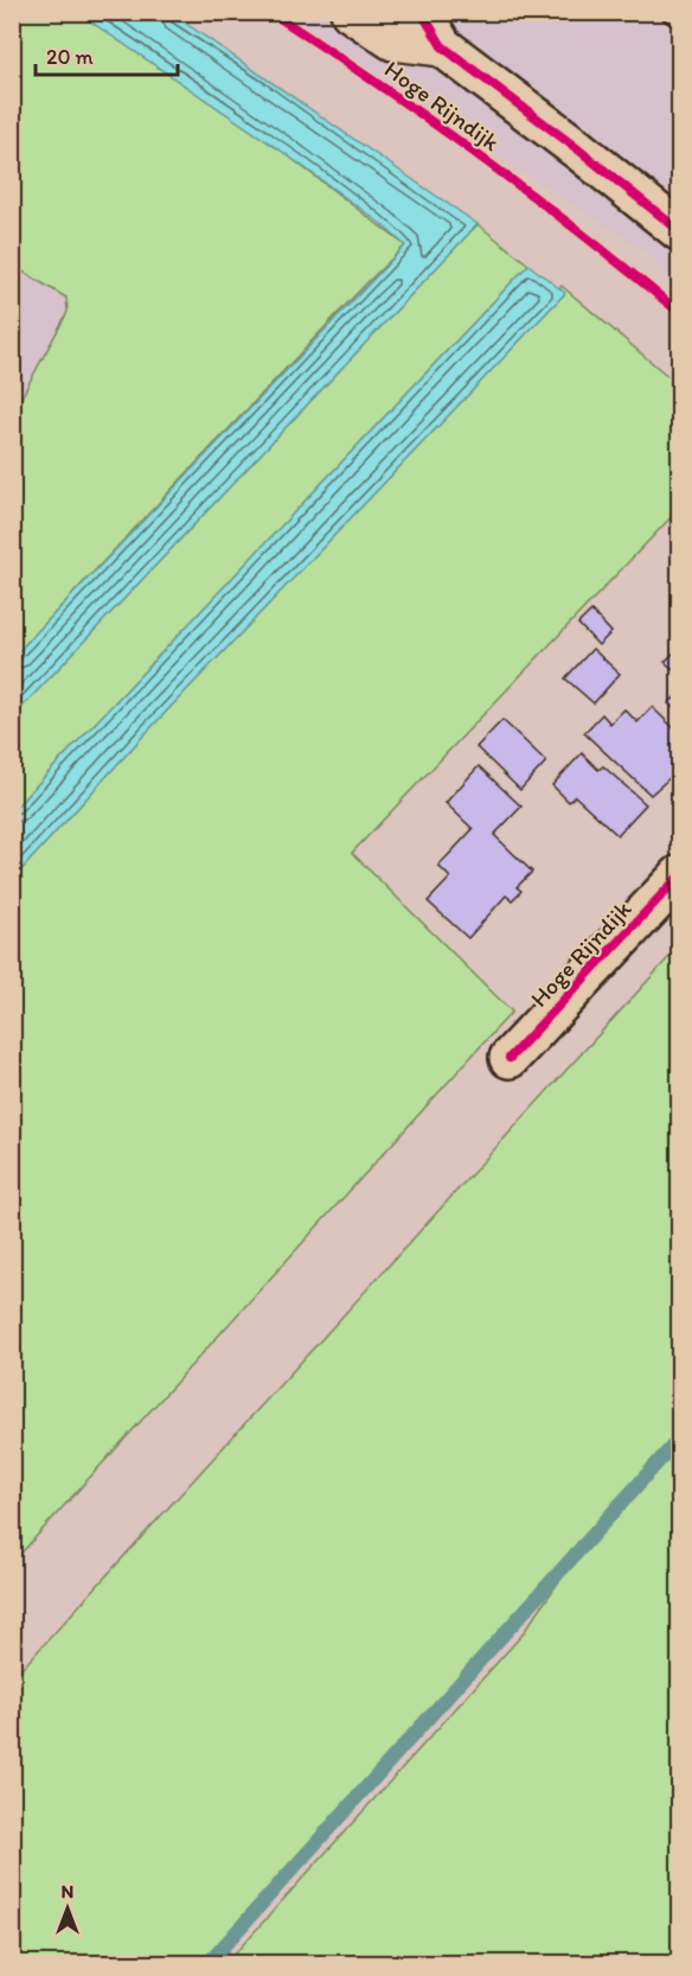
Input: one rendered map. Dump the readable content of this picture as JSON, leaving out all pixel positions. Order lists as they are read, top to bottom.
{
  "streets": {
    "street": ["Hoge Rijndijk"]
  },
  "scale_bar": "20 m",
  "north": "top"
}
